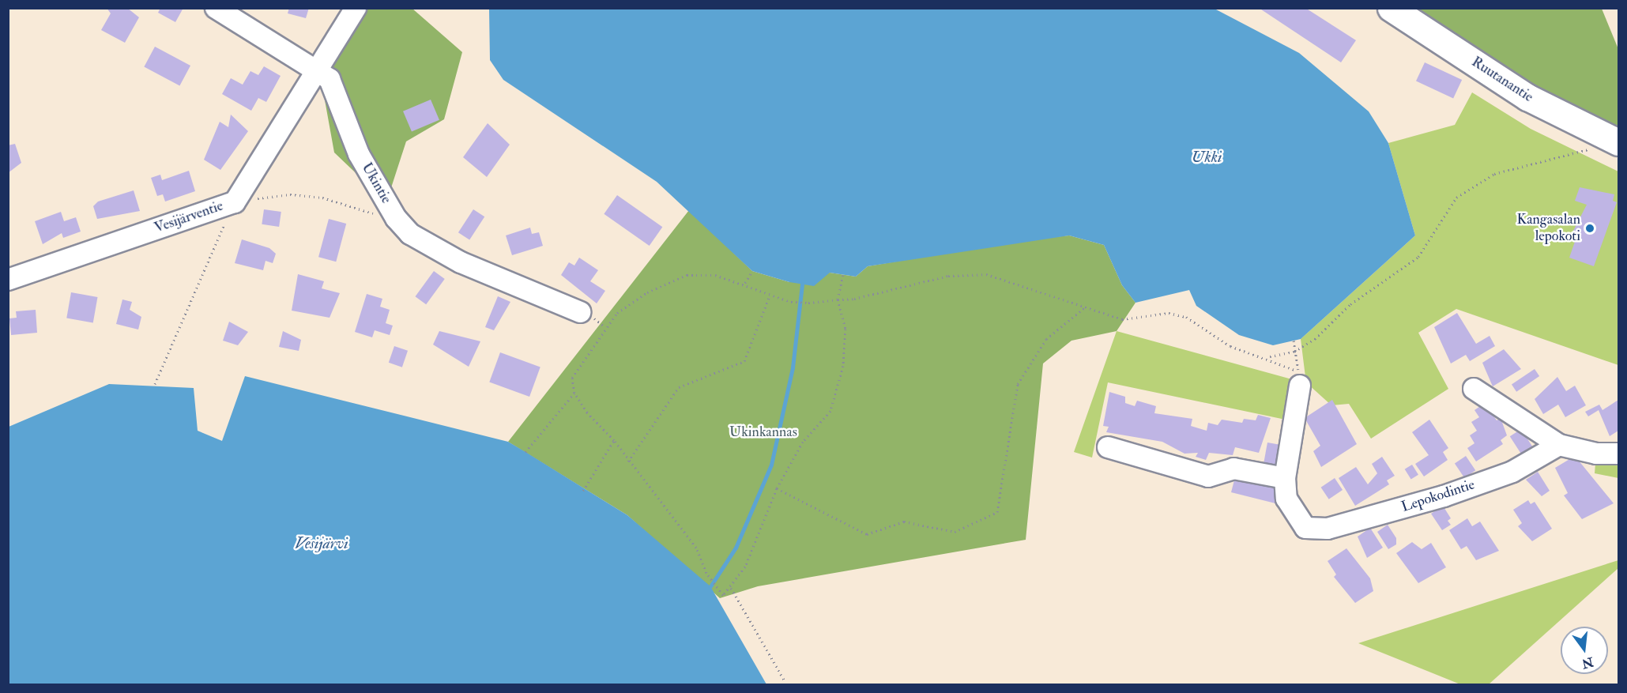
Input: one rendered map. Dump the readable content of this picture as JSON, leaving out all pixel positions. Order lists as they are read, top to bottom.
{
  "streets": {
    "main road": ["Ruutanantie"],
    "street": ["Ukintie", "Vesijärventie", "Lepokodintie"]
  },
  "crossings": [
    ["Ukintie", "Vesijärventie"]
  ],
  "water": ["Ukki", "Vesijärvi"],
  "parks": ["Ukinkannas"],
  "places": ["Kangasalan lepokoti"],
  "north": "bottom"
}
